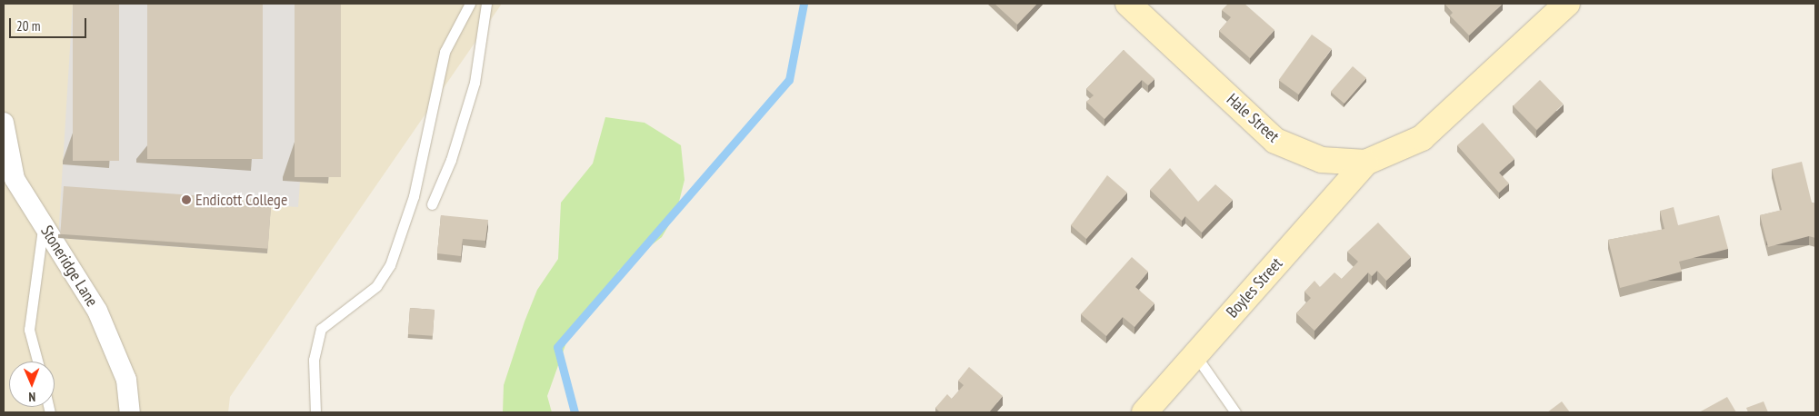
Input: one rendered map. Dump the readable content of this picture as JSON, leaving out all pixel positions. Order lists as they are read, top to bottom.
{
  "streets": {
    "main road": ["Hale Street", "Boyles Street"],
    "street": ["Stoneridge Lane"]
  },
  "crossings": [
    ["Hale Street", "Boyles Street"]
  ],
  "places": ["Endicott College"],
  "scale_bar": "20 m",
  "north": "bottom"
}
